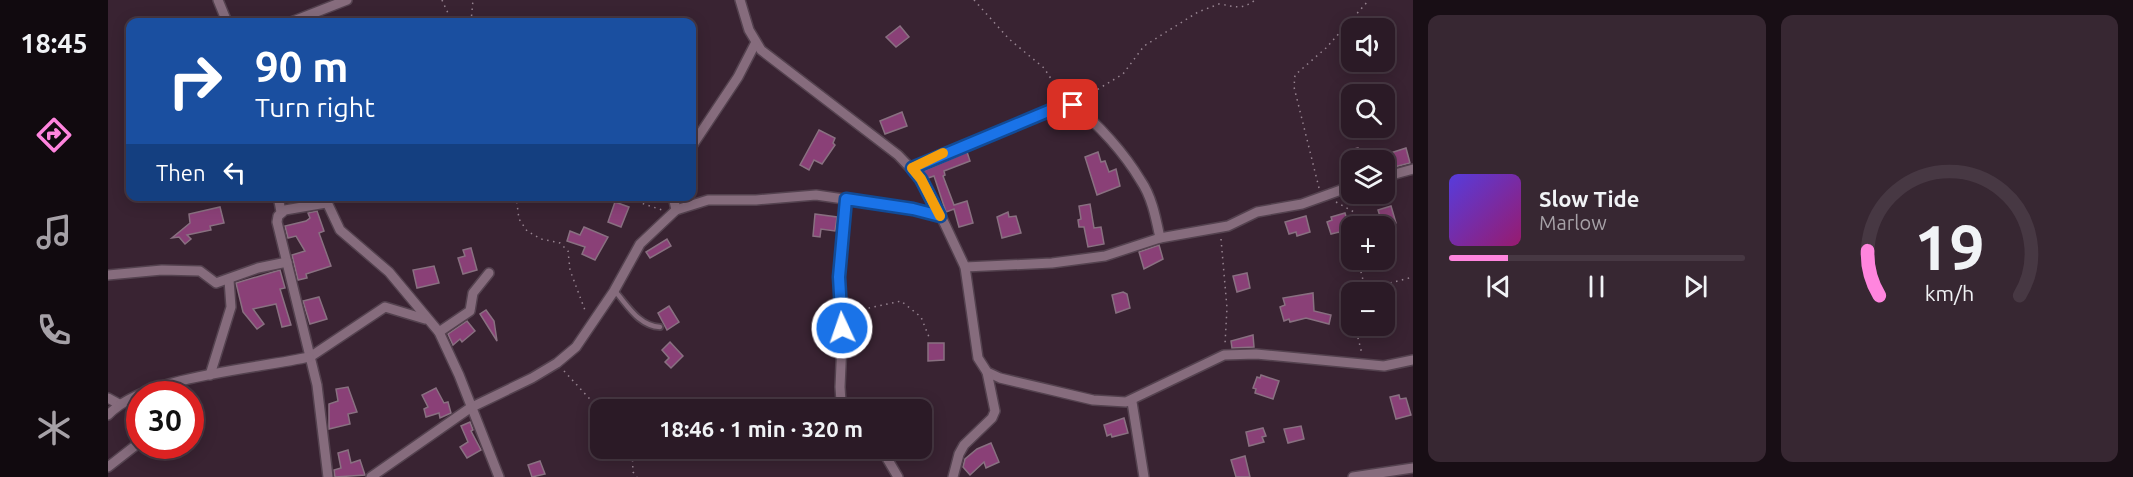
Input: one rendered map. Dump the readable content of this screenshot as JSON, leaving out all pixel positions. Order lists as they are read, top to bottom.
{
  "page": {
    "tabs": "18:45",
    "map_buttons": ["+", "−"],
    "turn": ["90 m", "Turn right"],
    "then": "Then",
    "song": ["Slow Tide", "Marlow"],
    "limit": "30",
    "trip": "18:46 · 1 min · 320 m",
    "gauge": ["19", "km/h"]
  }
}
